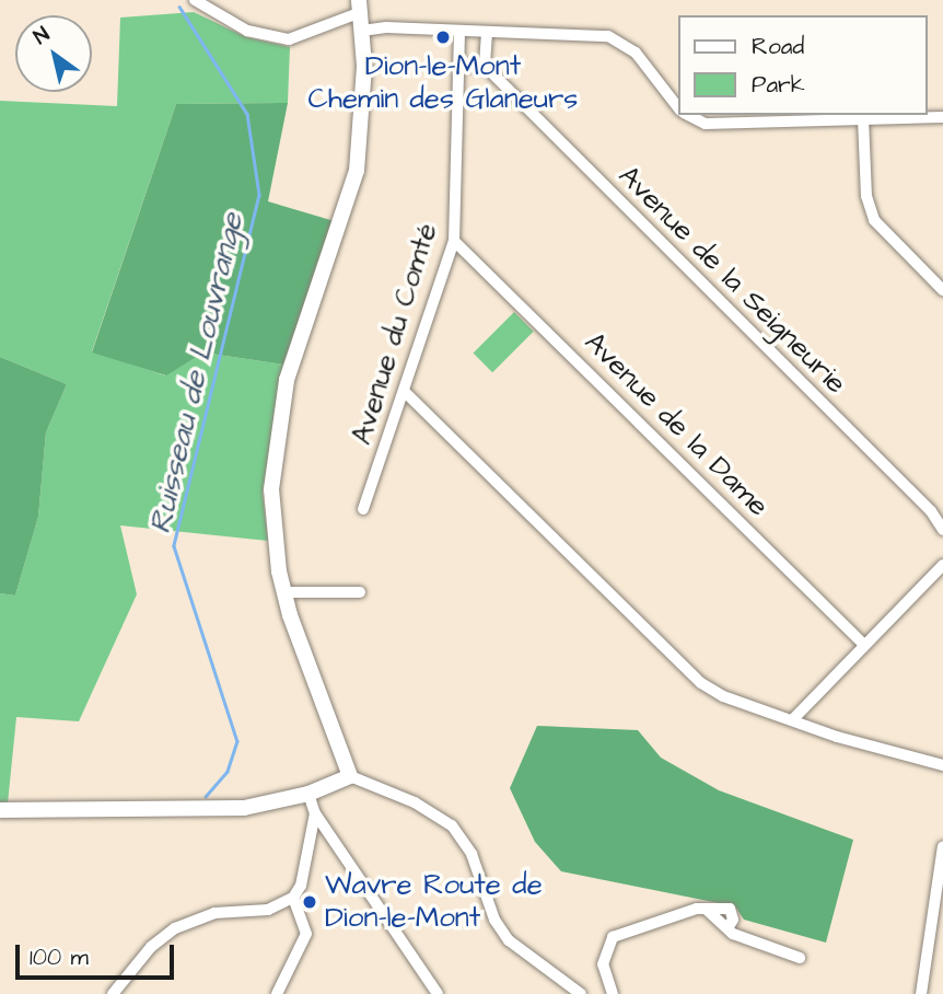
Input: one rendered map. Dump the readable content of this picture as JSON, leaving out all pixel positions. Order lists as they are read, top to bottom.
{
  "streets": {
    "street": ["Avenue de la Seigneurie", "Avenue du Comté", "Avenue de la Dame"]
  },
  "crossings": [
    ["Avenue du Comté", "Avenue de la Dame"]
  ],
  "water": ["Ruisseau de Louvrange"],
  "places": ["Dion-le-Mont Chemin des Glaneurs", "Wavre Route de Dion-le-Mont"],
  "legend": ["Road", "Park"],
  "scale_bar": "100 m",
  "north": "top left"
}
